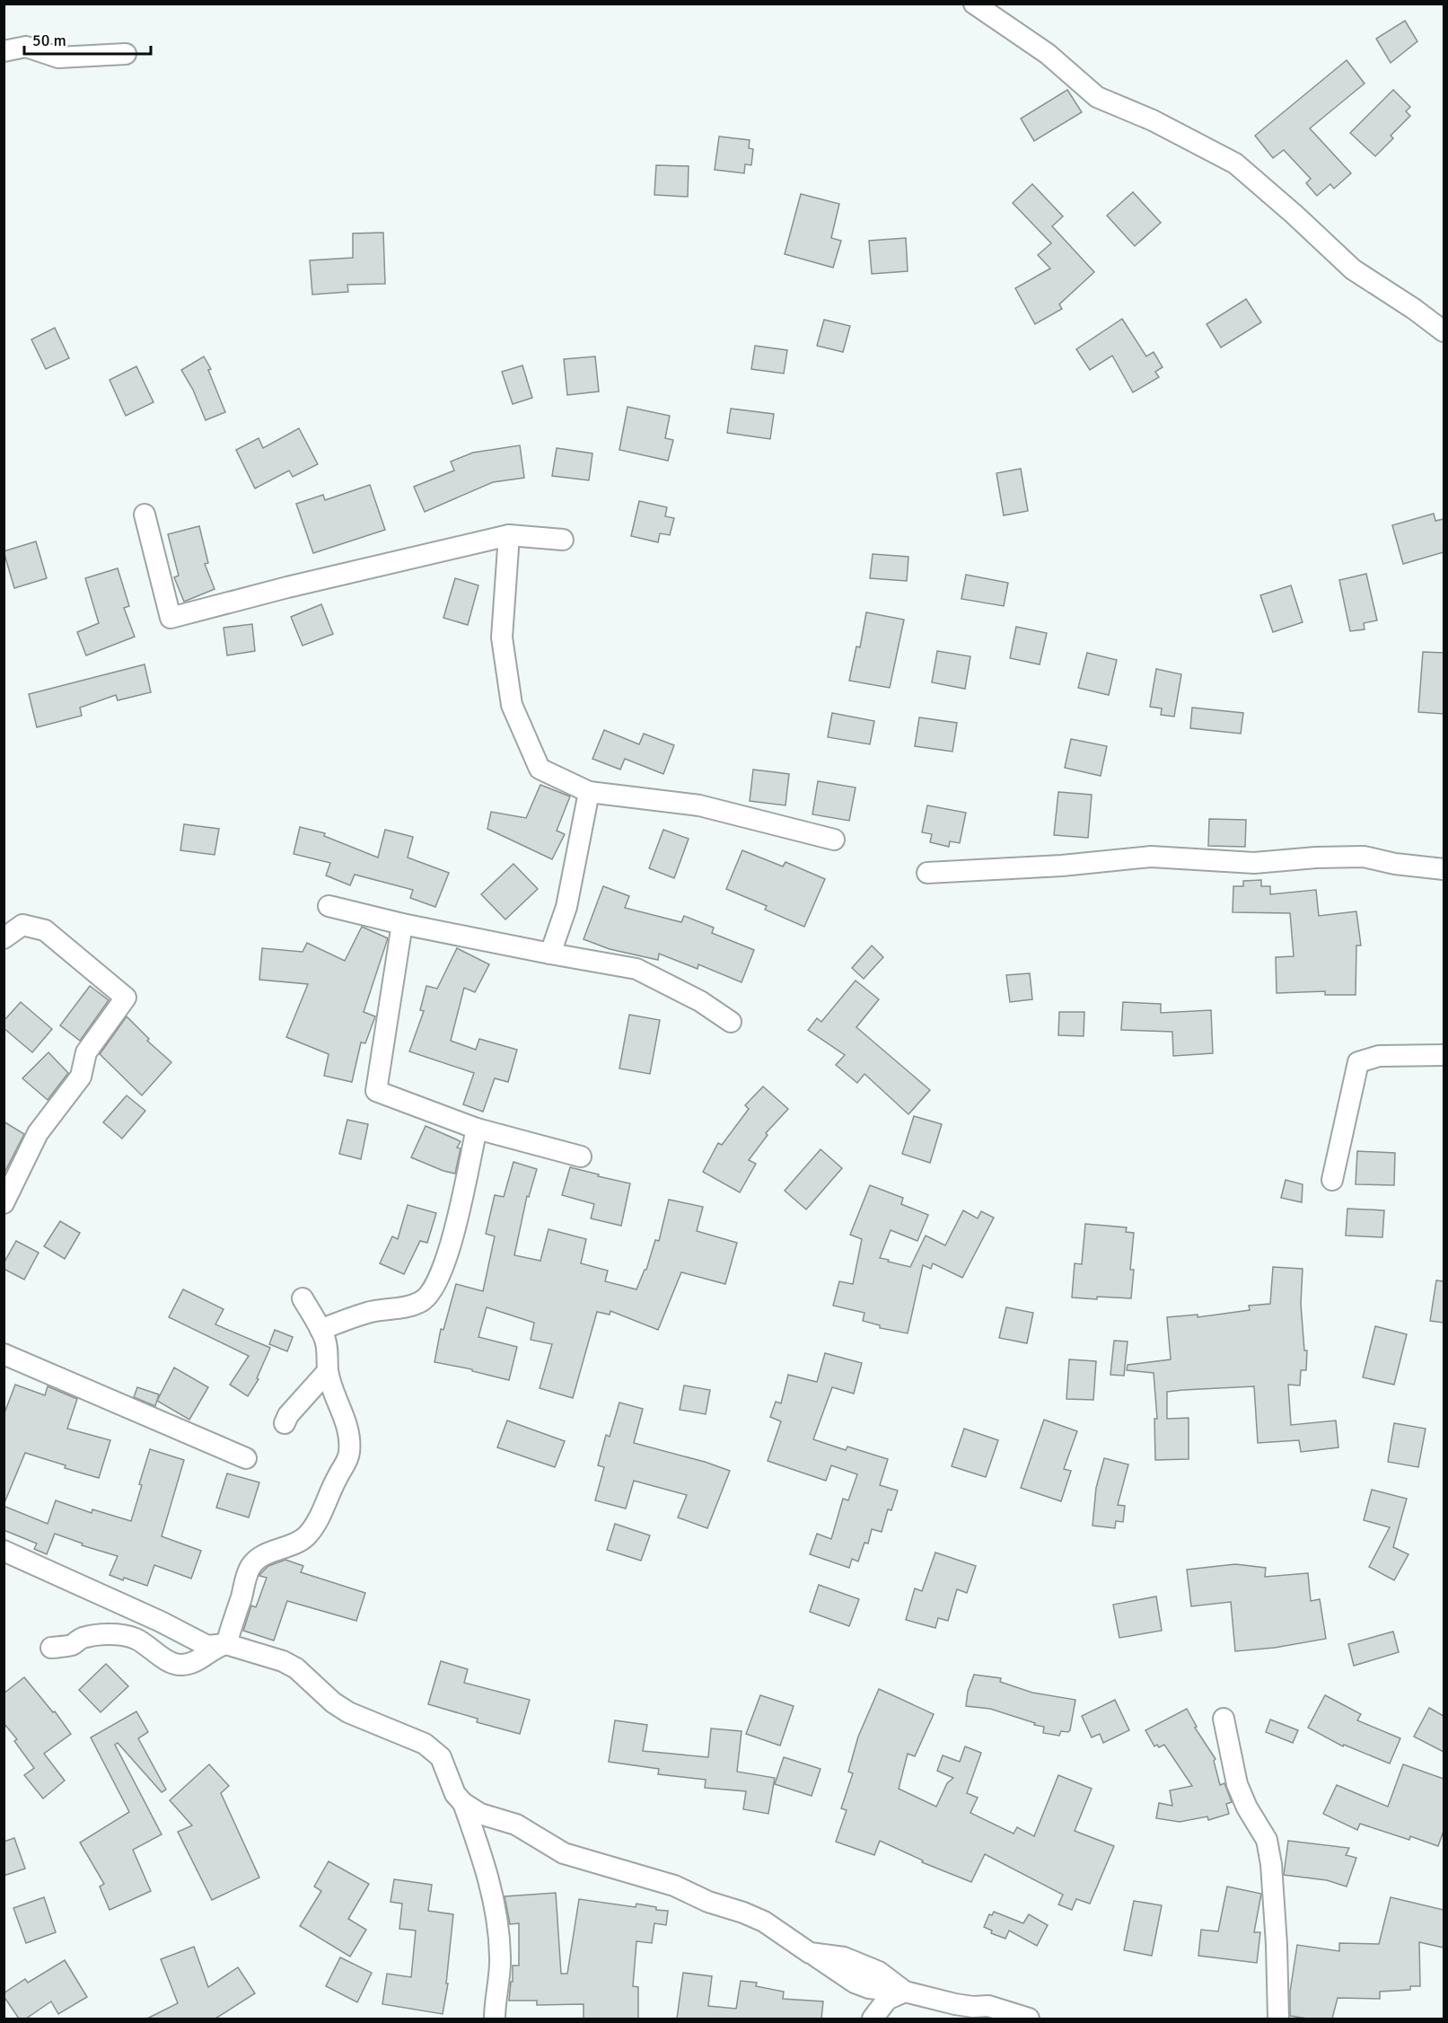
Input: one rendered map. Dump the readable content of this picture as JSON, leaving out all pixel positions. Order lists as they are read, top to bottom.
{
  "scale_bar": "50 m"
}
